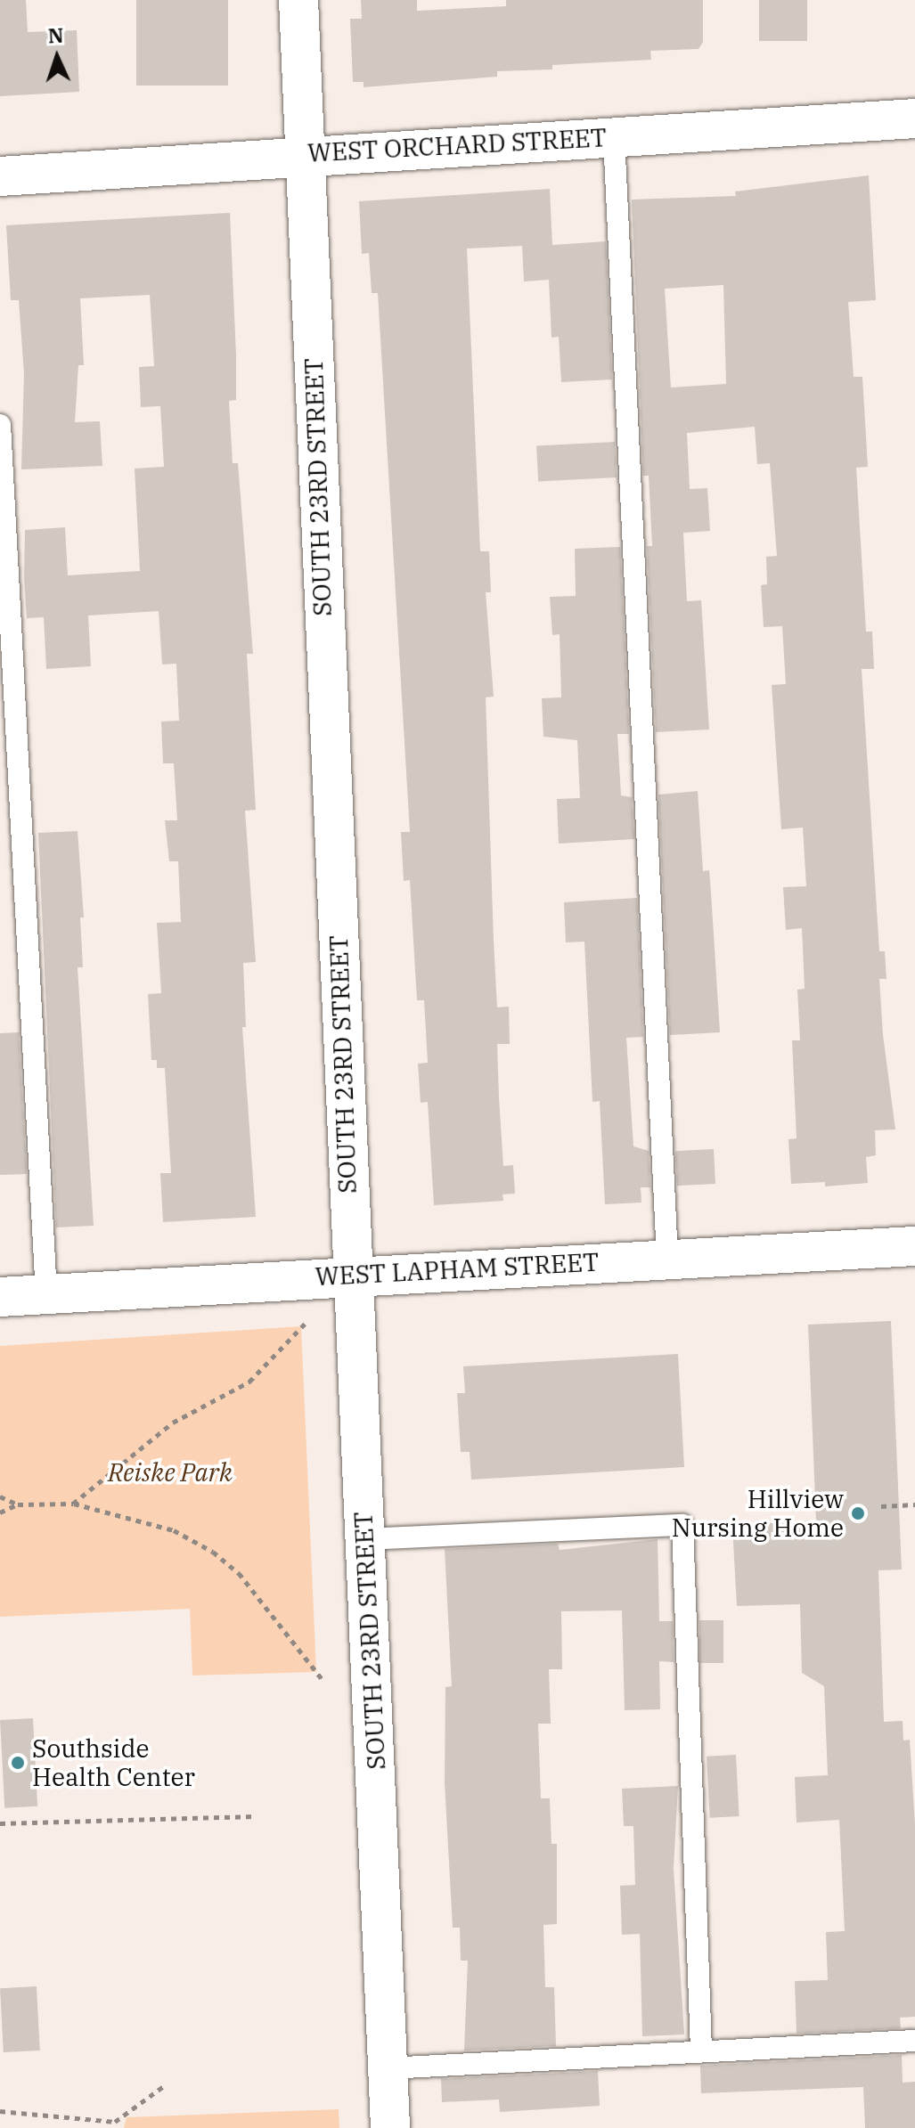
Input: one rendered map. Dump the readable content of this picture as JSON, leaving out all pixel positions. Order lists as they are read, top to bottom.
{
  "streets": {
    "street": ["WEST ORCHARD STREET", "SOUTH 23RD STREET", "WEST LAPHAM STREET"]
  },
  "crossings": [
    ["WEST ORCHARD STREET", "SOUTH 23RD STREET"],
    ["SOUTH 23RD STREET", "WEST LAPHAM STREET"]
  ],
  "parks": ["Reiske Park"],
  "places": ["Hillview Nursing Home", "Southside Health Center"],
  "north": "top"
}
